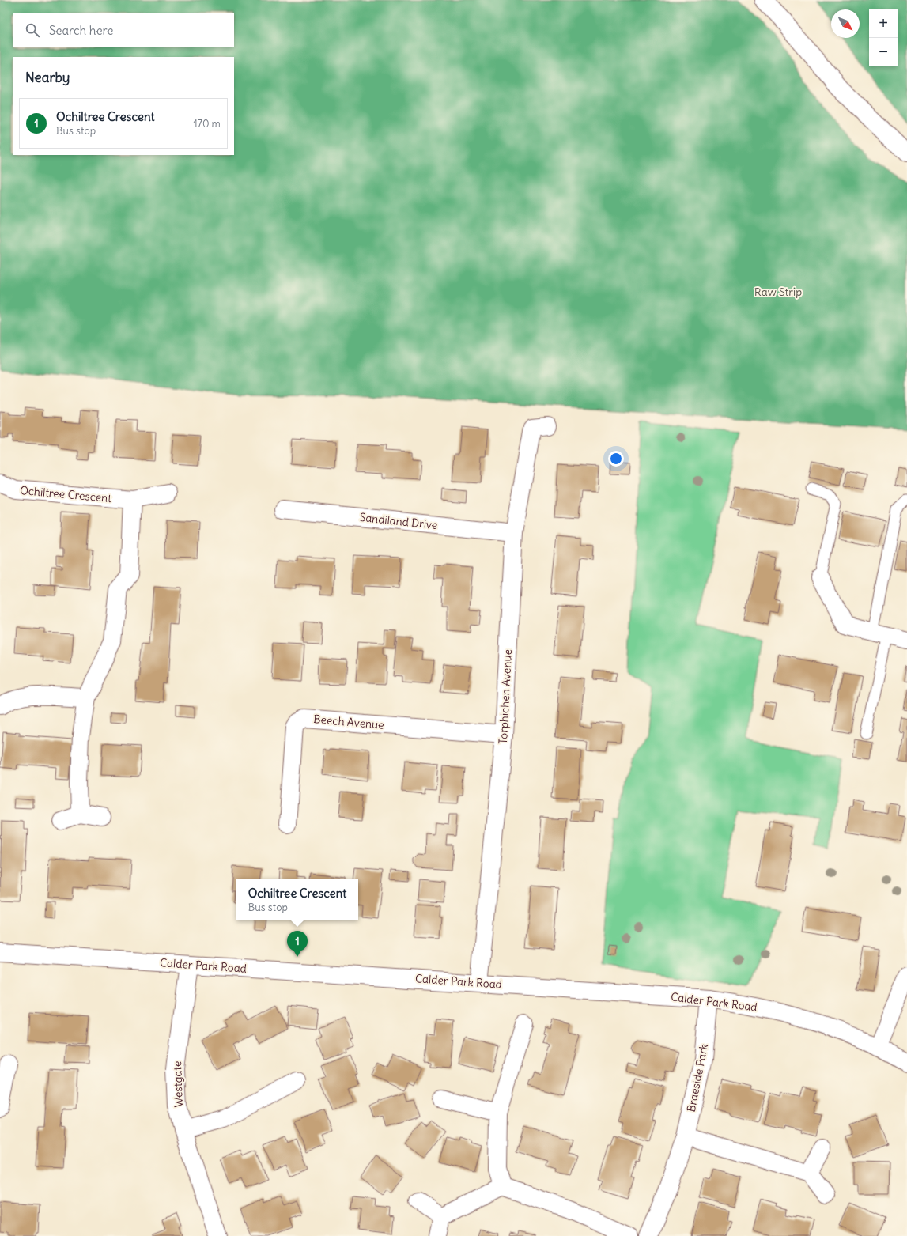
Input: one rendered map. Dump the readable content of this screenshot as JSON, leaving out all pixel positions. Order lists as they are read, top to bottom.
{
  "streets": {
    "street": [
      "Ochiltree Crescent",
      "Sandiland Drive",
      "Torphichen Avenue",
      "Beech Avenue",
      "Calder Park Road",
      "Braeside Park",
      "Westgate"
    ]
  },
  "crossings": [
    ["Sandiland Drive", "Torphichen Avenue"],
    ["Torphichen Avenue", "Beech Avenue"],
    ["Torphichen Avenue", "Calder Park Road"],
    ["Calder Park Road", "Braeside Park"],
    ["Calder Park Road", "Westgate"]
  ],
  "parks": ["Raw Strip"],
  "north": "bottom right",
  "page": {
    "map_buttons": ["+", "−"],
    "search": "Search here",
    "heading": "Nearby",
    "list": [
      {
        "mark": "1",
        "name": "Ochiltree Crescent",
        "note": "Bus stop",
        "value": "170 m"
      }
    ],
    "popup": ["Ochiltree Crescent", "Bus stop"],
    "pins": "1"
  }
}
